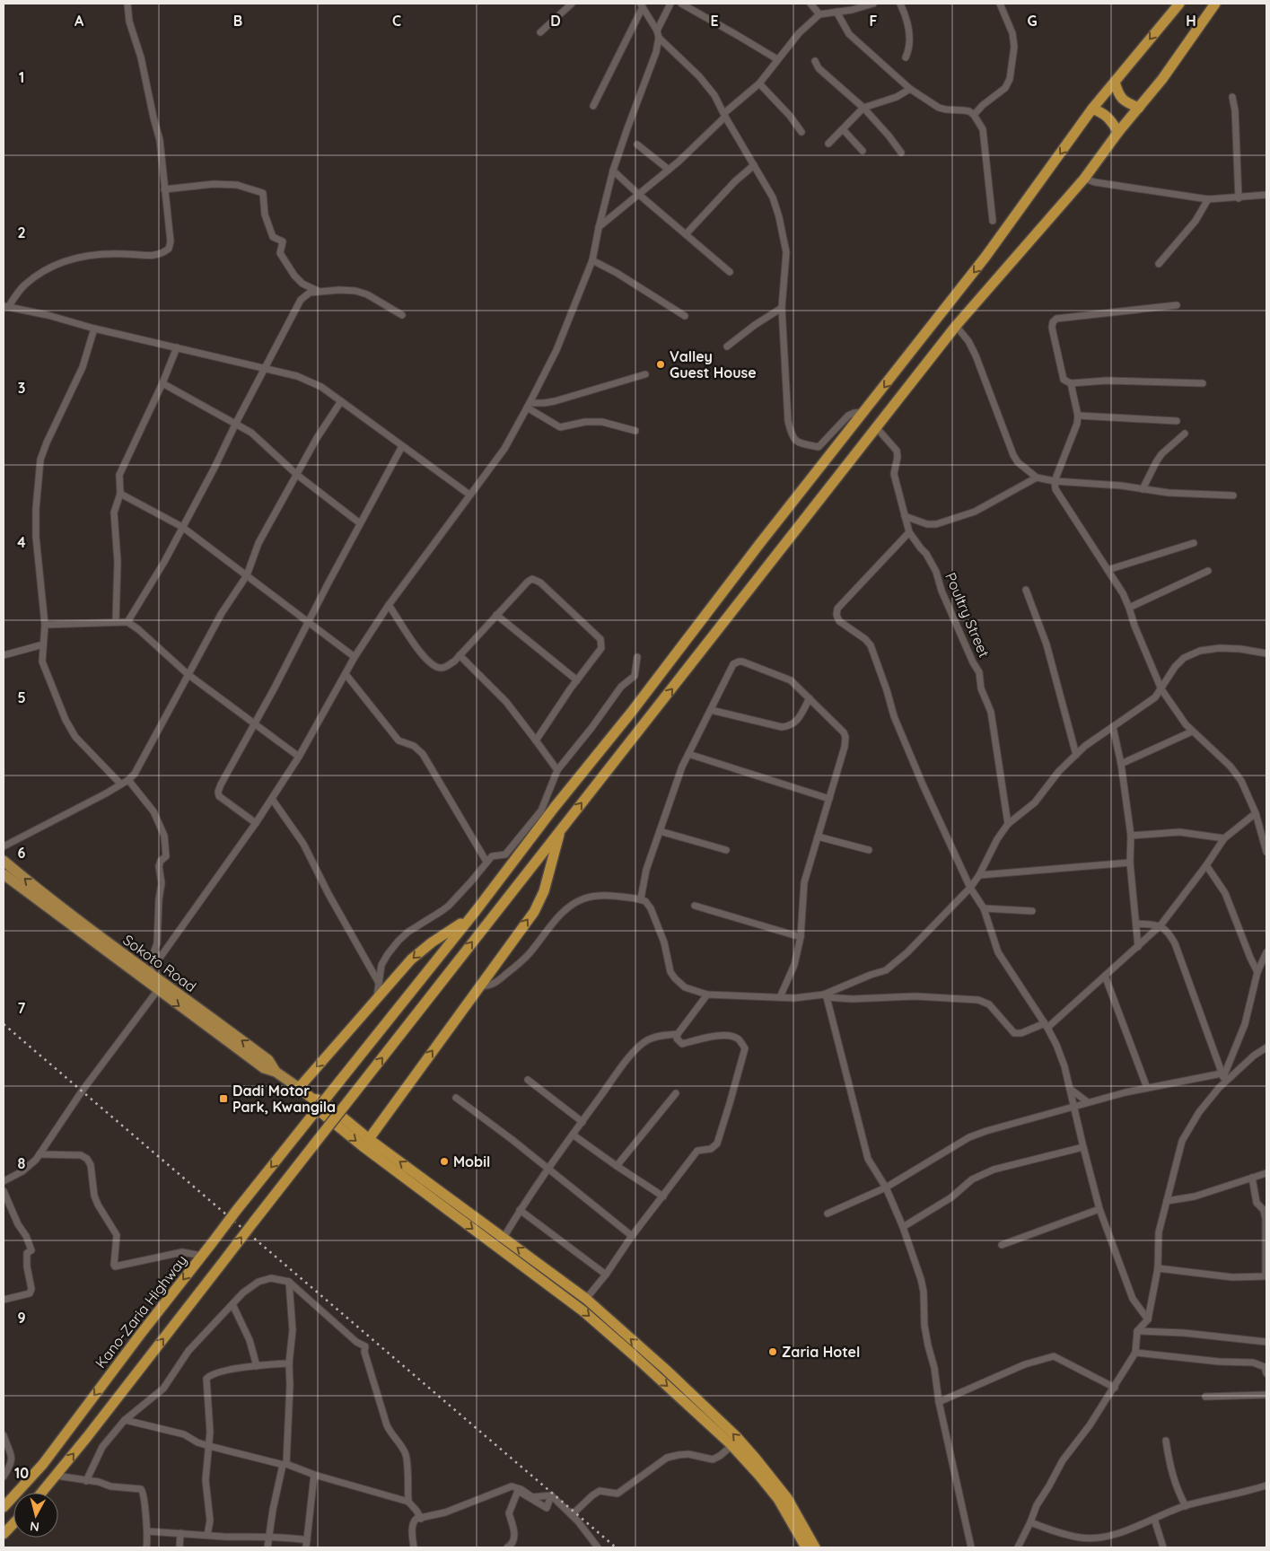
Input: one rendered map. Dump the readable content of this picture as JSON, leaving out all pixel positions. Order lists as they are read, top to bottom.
{
  "streets": {
    "highway": ["Kano-Zaria Highway"],
    "main road": ["Sokoto Road"],
    "street": ["Poultry Street"]
  },
  "places": {
    "other": ["Valley Guest House", "Mobil", "Zaria Hotel"],
    "transit": ["Dadi Motor Park, Kwangila"]
  },
  "north": "bottom",
  "grid": {
    "columns": [
      "A",
      "B",
      "C",
      "D",
      "E",
      "F",
      "G",
      "H"
    ],
    "rows": [
      "1",
      "2",
      "3",
      "4",
      "5",
      "6",
      "7",
      "8",
      "9",
      "10"
    ]
  }
}
